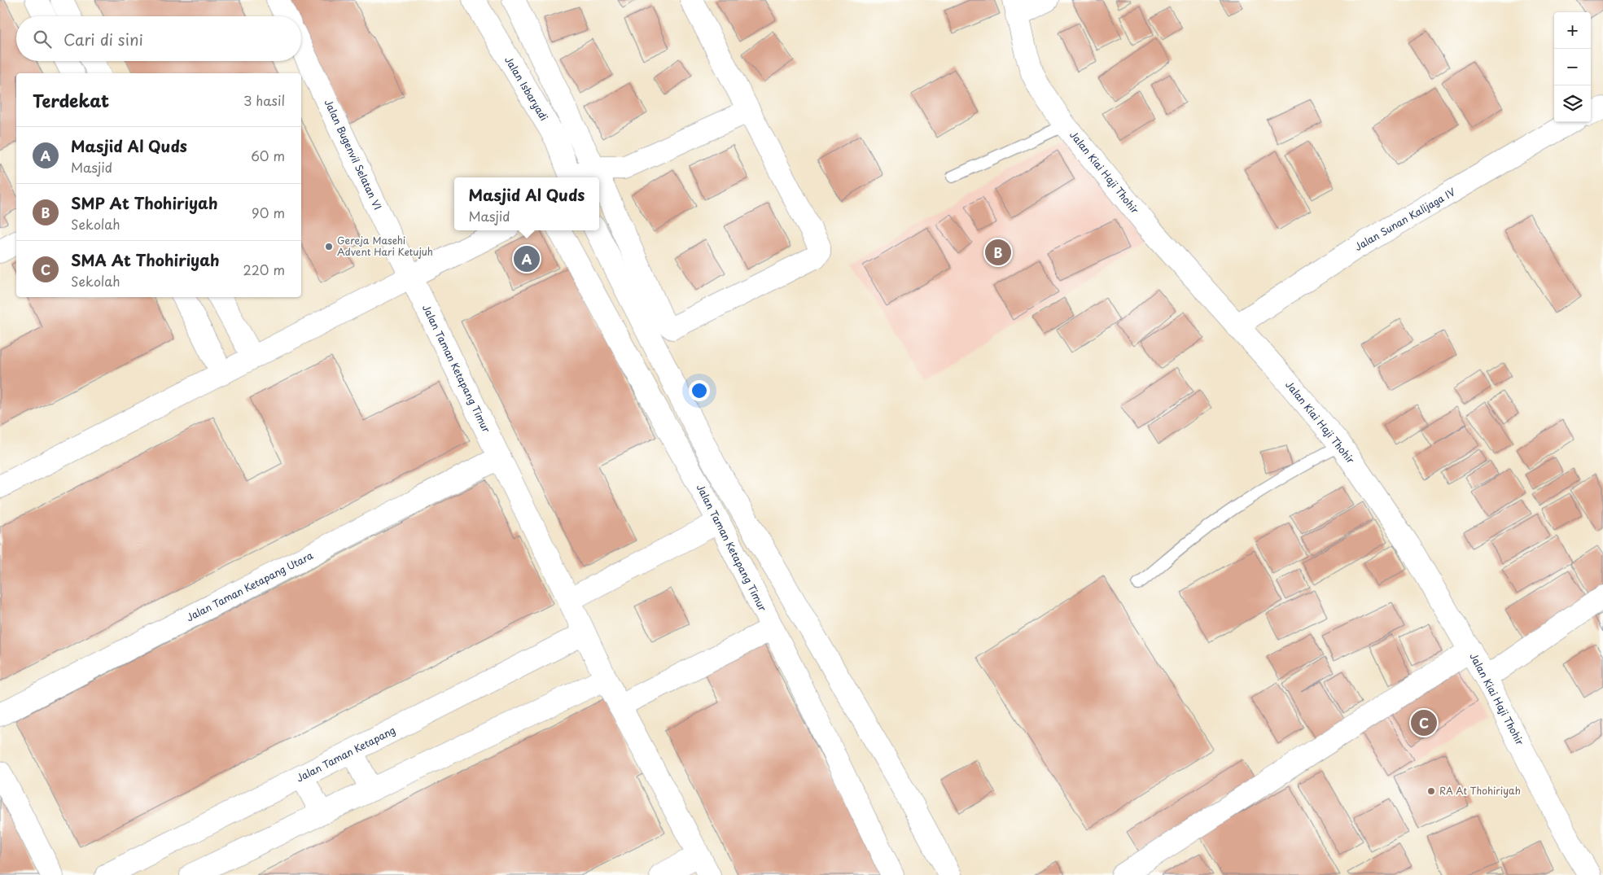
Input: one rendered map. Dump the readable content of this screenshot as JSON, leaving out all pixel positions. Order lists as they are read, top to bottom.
{
  "streets": {
    "street": [
      "Jalan Isbaryadi",
      "Jalan Bugenvil Selatan VI",
      "Jalan Kiai Haji Thohir",
      "Jalan Sunan Kalijaga IV",
      "Jalan Taman Ketapang Timur",
      "Jalan Taman Ketapang Utara",
      "Jalan Taman Ketapang"
    ]
  },
  "crossings": [
    ["Jalan Bugenvil Selatan VI", "Jalan Taman Ketapang Timur"],
    ["Jalan Kiai Haji Thohir", "Jalan Sunan Kalijaga IV"],
    ["Jalan Taman Ketapang Timur", "Jalan Taman Ketapang Utara"],
    ["Jalan Taman Ketapang Timur", "Jalan Taman Ketapang"]
  ],
  "places": ["Gereja Masehi Advent Hari Ketujuh", "RA At Thohiriyah"],
  "page": {
    "map_buttons": ["+", "−"],
    "search": "Cari di sini",
    "heading": ["Terdekat", "3 hasil"],
    "list": [
      {
        "mark": "A",
        "name": "Masjid Al Quds",
        "note": "Masjid",
        "value": "60 m"
      },
      {
        "mark": "B",
        "name": "SMP At Thohiriyah",
        "note": "Sekolah",
        "value": "90 m"
      },
      {
        "mark": "C",
        "name": "SMA At Thohiriyah",
        "note": "Sekolah",
        "value": "220 m"
      }
    ],
    "popup": ["Masjid Al Quds", "Masjid"],
    "pins": ["B", "A", "C"]
  }
}
